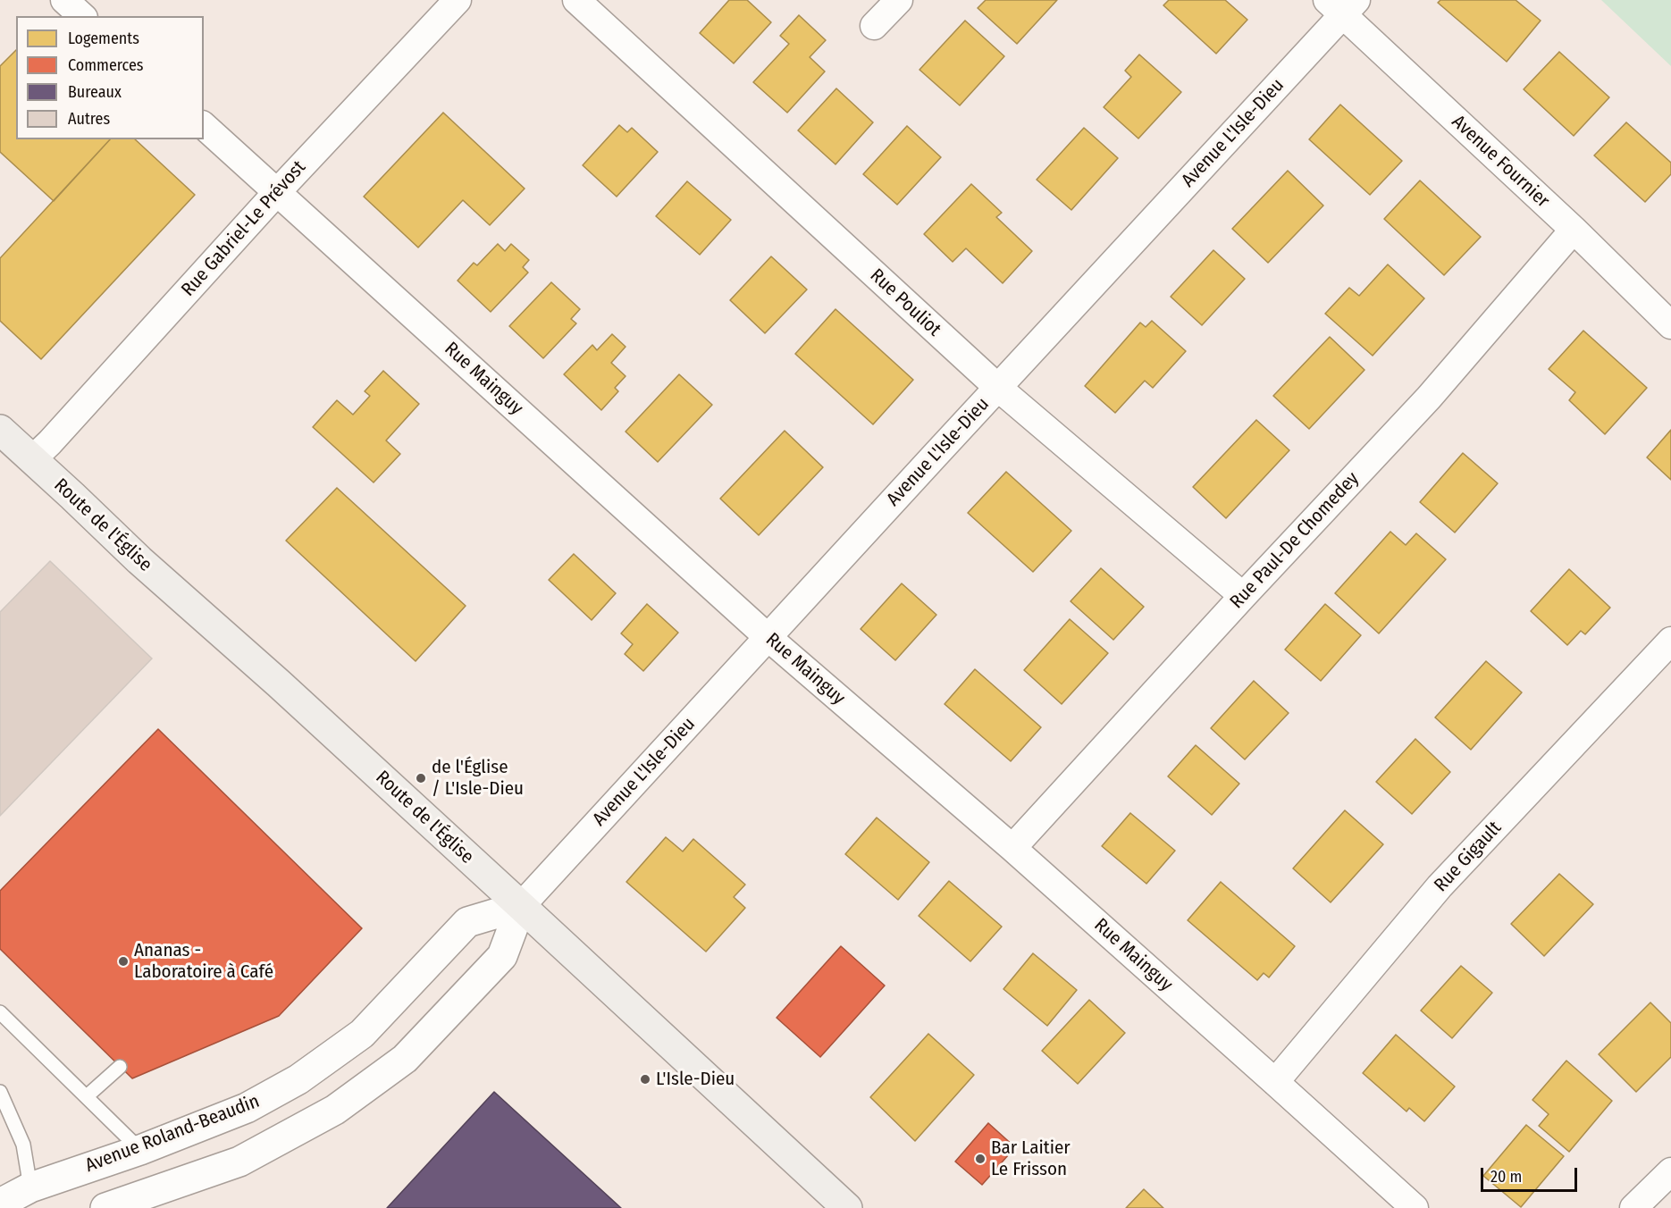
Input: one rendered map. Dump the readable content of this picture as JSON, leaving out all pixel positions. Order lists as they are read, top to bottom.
{
  "streets": {
    "main road": ["Route de l'Église"],
    "street": [
      "Avenue L'Isle-Dieu",
      "Avenue Fournier",
      "Rue Gabriel-Le Prévost",
      "Rue Pouliot",
      "Rue Mainguy",
      "Rue Paul-De Chomedey",
      "Rue Gigault",
      "Avenue Roland-Beaudin"
    ]
  },
  "crossings": [
    ["Avenue L'Isle-Dieu", "Avenue Fournier"],
    ["Avenue L'Isle-Dieu", "Rue Pouliot"],
    ["Avenue L'Isle-Dieu", "Rue Mainguy"],
    ["Avenue L'Isle-Dieu", "Route de l'Église"],
    ["Avenue L'Isle-Dieu", "Avenue Roland-Beaudin"],
    ["Avenue Fournier", "Rue Paul-De Chomedey"],
    ["Rue Gabriel-Le Prévost", "Rue Mainguy"],
    ["Rue Gabriel-Le Prévost", "Route de l'Église"],
    ["Rue Pouliot", "Rue Paul-De Chomedey"],
    ["Rue Mainguy", "Rue Paul-De Chomedey"],
    ["Rue Mainguy", "Rue Gigault"],
    ["Route de l'Église", "Avenue Roland-Beaudin"]
  ],
  "places": [
    "de l'Église / L'Isle-Dieu",
    "Ananas - Laboratoire à Café",
    "L'Isle-Dieu",
    "Bar Laitier Le Frisson"
  ],
  "legend": [
    "Logements",
    "Commerces",
    "Bureaux",
    "Autres"
  ],
  "scale_bar": "20 m"
}
